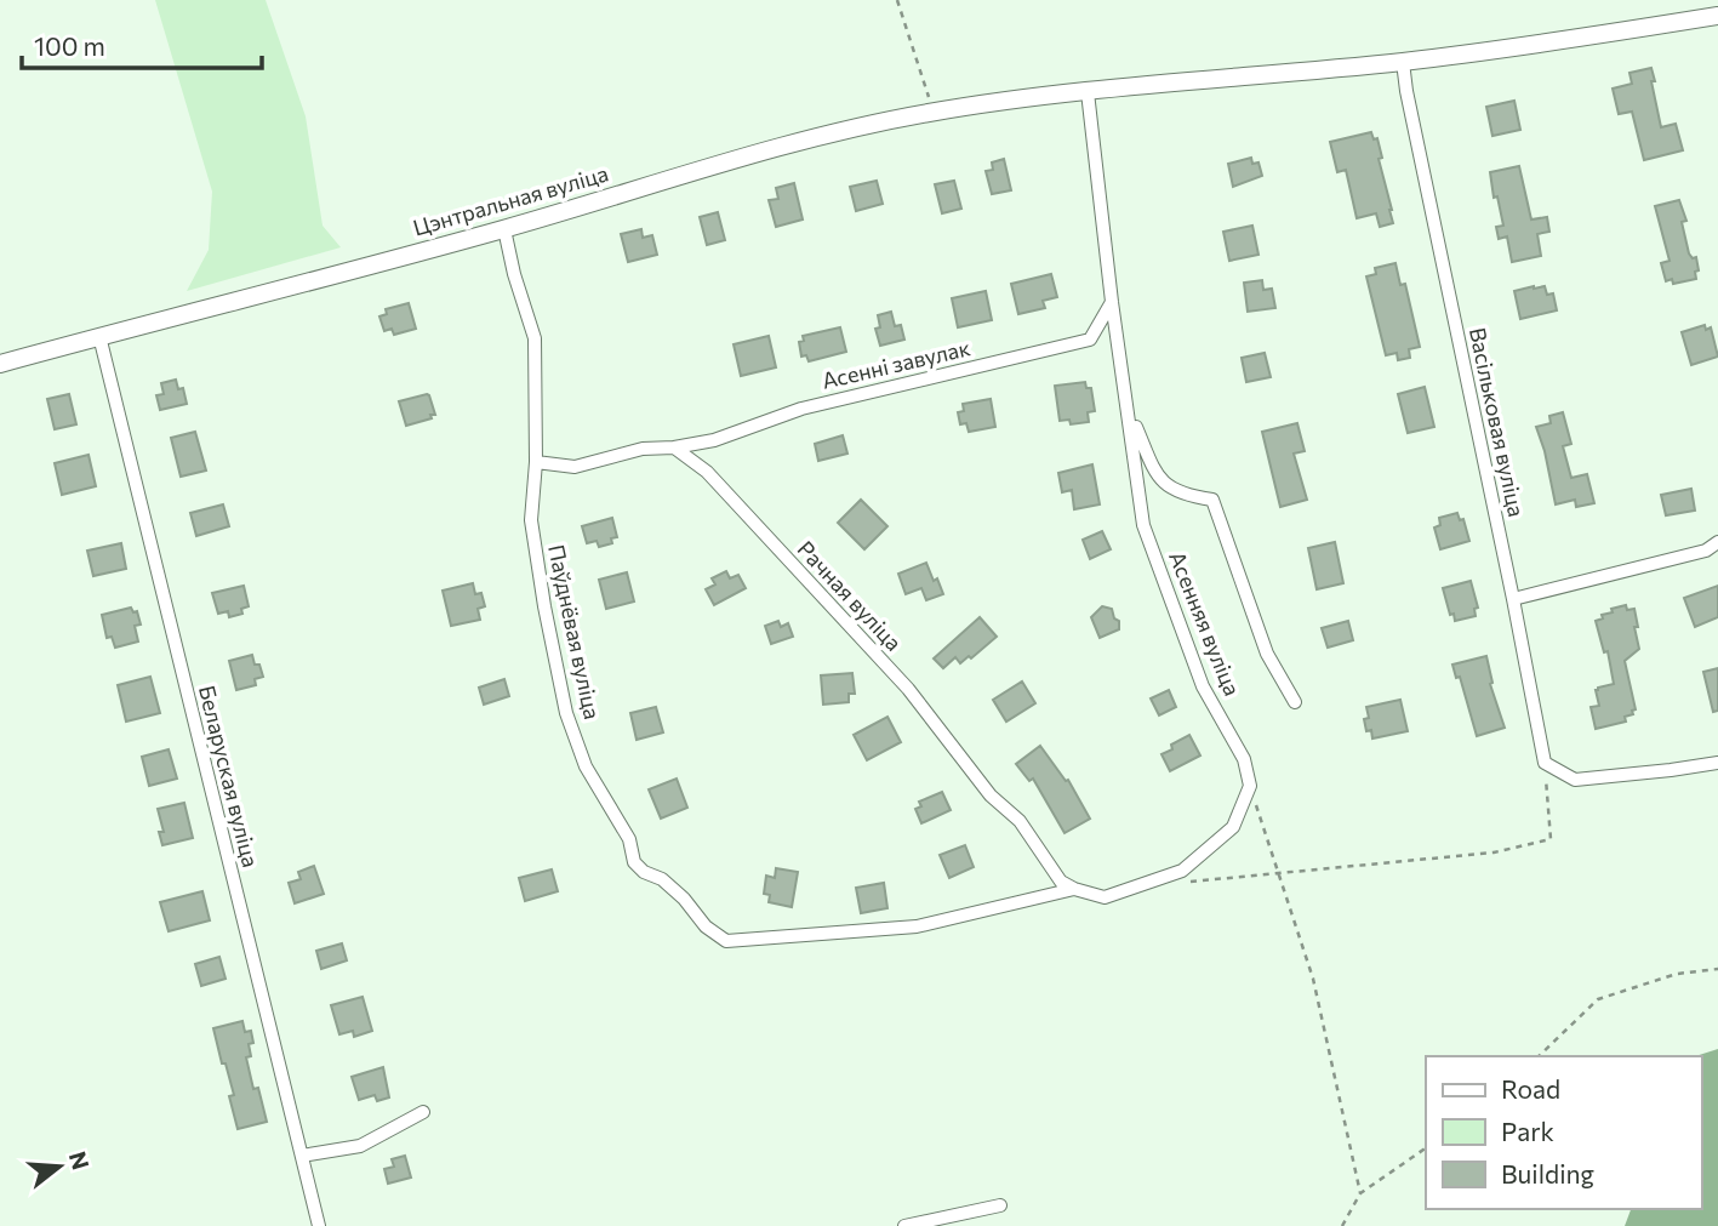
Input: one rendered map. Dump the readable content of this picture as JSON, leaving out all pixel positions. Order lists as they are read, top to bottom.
{
  "streets": {
    "street": [
      "Цэнтральная вуліца",
      "Асенні завулак",
      "Васільковая вуліца",
      "Рачная вуліца",
      "Асенняя вуліца",
      "Паўднёвая вуліца",
      "Беларуская вуліца"
    ]
  },
  "crossings": [
    ["Цэнтральная вуліца", "Васільковая вуліца"],
    ["Цэнтральная вуліца", "Асенняя вуліца"],
    ["Цэнтральная вуліца", "Паўднёвая вуліца"],
    ["Цэнтральная вуліца", "Беларуская вуліца"],
    ["Асенні завулак", "Рачная вуліца"],
    ["Асенні завулак", "Асенняя вуліца"],
    ["Рачная вуліца", "Паўднёвая вуліца"]
  ],
  "legend": ["Road", "Park", "Building"],
  "scale_bar": "100 m",
  "north": "right"
}
